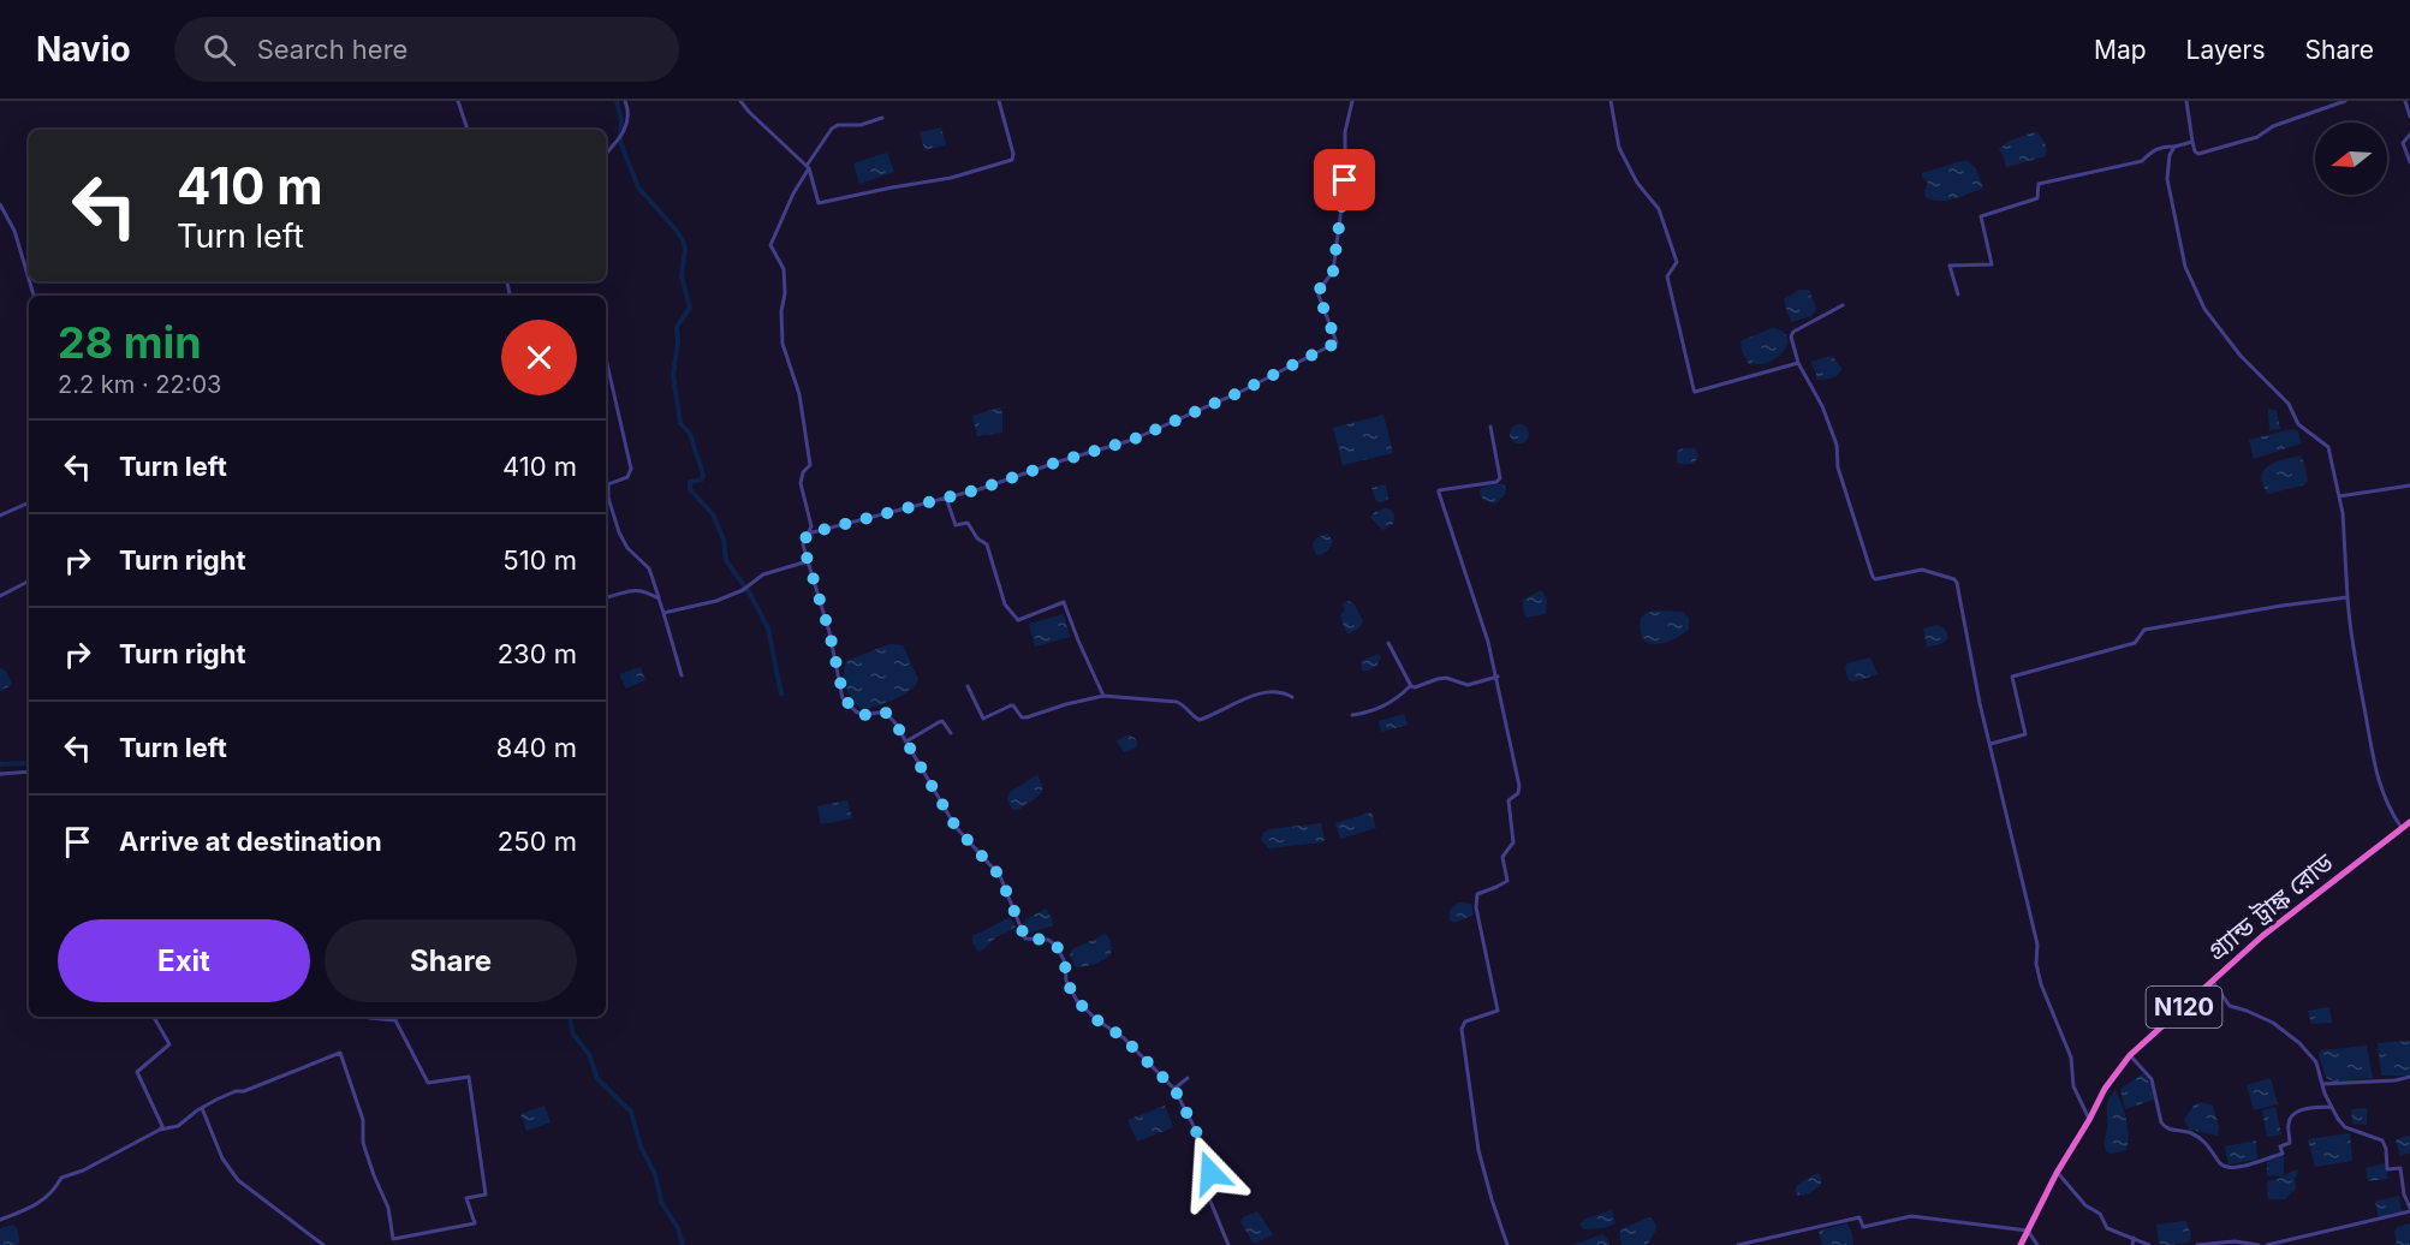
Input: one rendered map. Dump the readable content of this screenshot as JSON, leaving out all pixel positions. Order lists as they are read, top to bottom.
{
  "streets": {
    "highway": ["গ্র্যান্ড ট্রাঙ্ক রোড", "N120"]
  },
  "north": "left",
  "page": {
    "header": "Navio",
    "search": "Search here",
    "nav": ["Map", "Layers", "Share"],
    "turn": ["410 m", "Turn left"],
    "heading": ["28 min", "2.2 km · 22:03"],
    "list": [
      {
        "name": "Turn left",
        "value": "410 m"
      },
      {
        "name": "Turn right",
        "value": "510 m"
      },
      {
        "name": "Turn right",
        "value": "230 m"
      },
      {
        "name": "Turn left",
        "value": "840 m"
      },
      {
        "name": "Arrive at destination",
        "value": "250 m"
      }
    ],
    "buttons": ["Exit", "Share"]
  }
}
